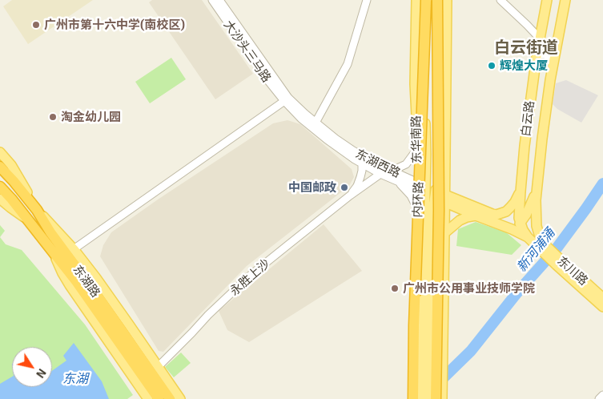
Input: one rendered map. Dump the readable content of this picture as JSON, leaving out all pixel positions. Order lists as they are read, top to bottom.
{
  "streets": {
    "highway": ["内环路", "东湖路"],
    "main road": [
      "白云路",
      "东华南路",
      "东湖西路",
      "东川路"
    ],
    "street": ["大沙头三马路", "永胜上沙"]
  },
  "crossings": [
    ["大沙头三马路", "东湖西路"],
    ["白云路", "东湖西路"],
    ["东华南路", "东湖西路"],
    ["东华南路", "内环路"],
    ["东湖西路", "永胜上沙"]
  ],
  "districts": ["白云街道"],
  "water": ["新河浦涌", "东湖"],
  "places": [
    "广州市第十六中学(南校区)",
    "辉煌大厦",
    "淘金幼儿园",
    "中国邮政",
    "广州市公用事业技师学院"
  ],
  "north": "bottom right"
}
